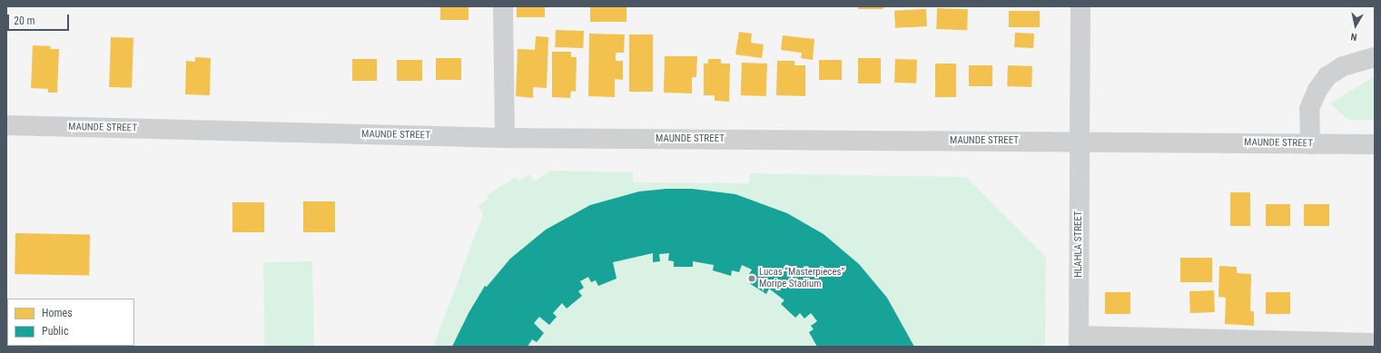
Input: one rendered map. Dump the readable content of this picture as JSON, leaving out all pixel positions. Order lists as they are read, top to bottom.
{
  "streets": {
    "street": ["MAUNDE STREET", "HLAHLA STREET"]
  },
  "crossings": [
    ["MAUNDE STREET", "HLAHLA STREET"]
  ],
  "places": ["Lucas “Masterpieces” Moripe Stadium"],
  "legend": ["Homes", "Public"],
  "scale_bar": "20 m",
  "north": "bottom"
}
